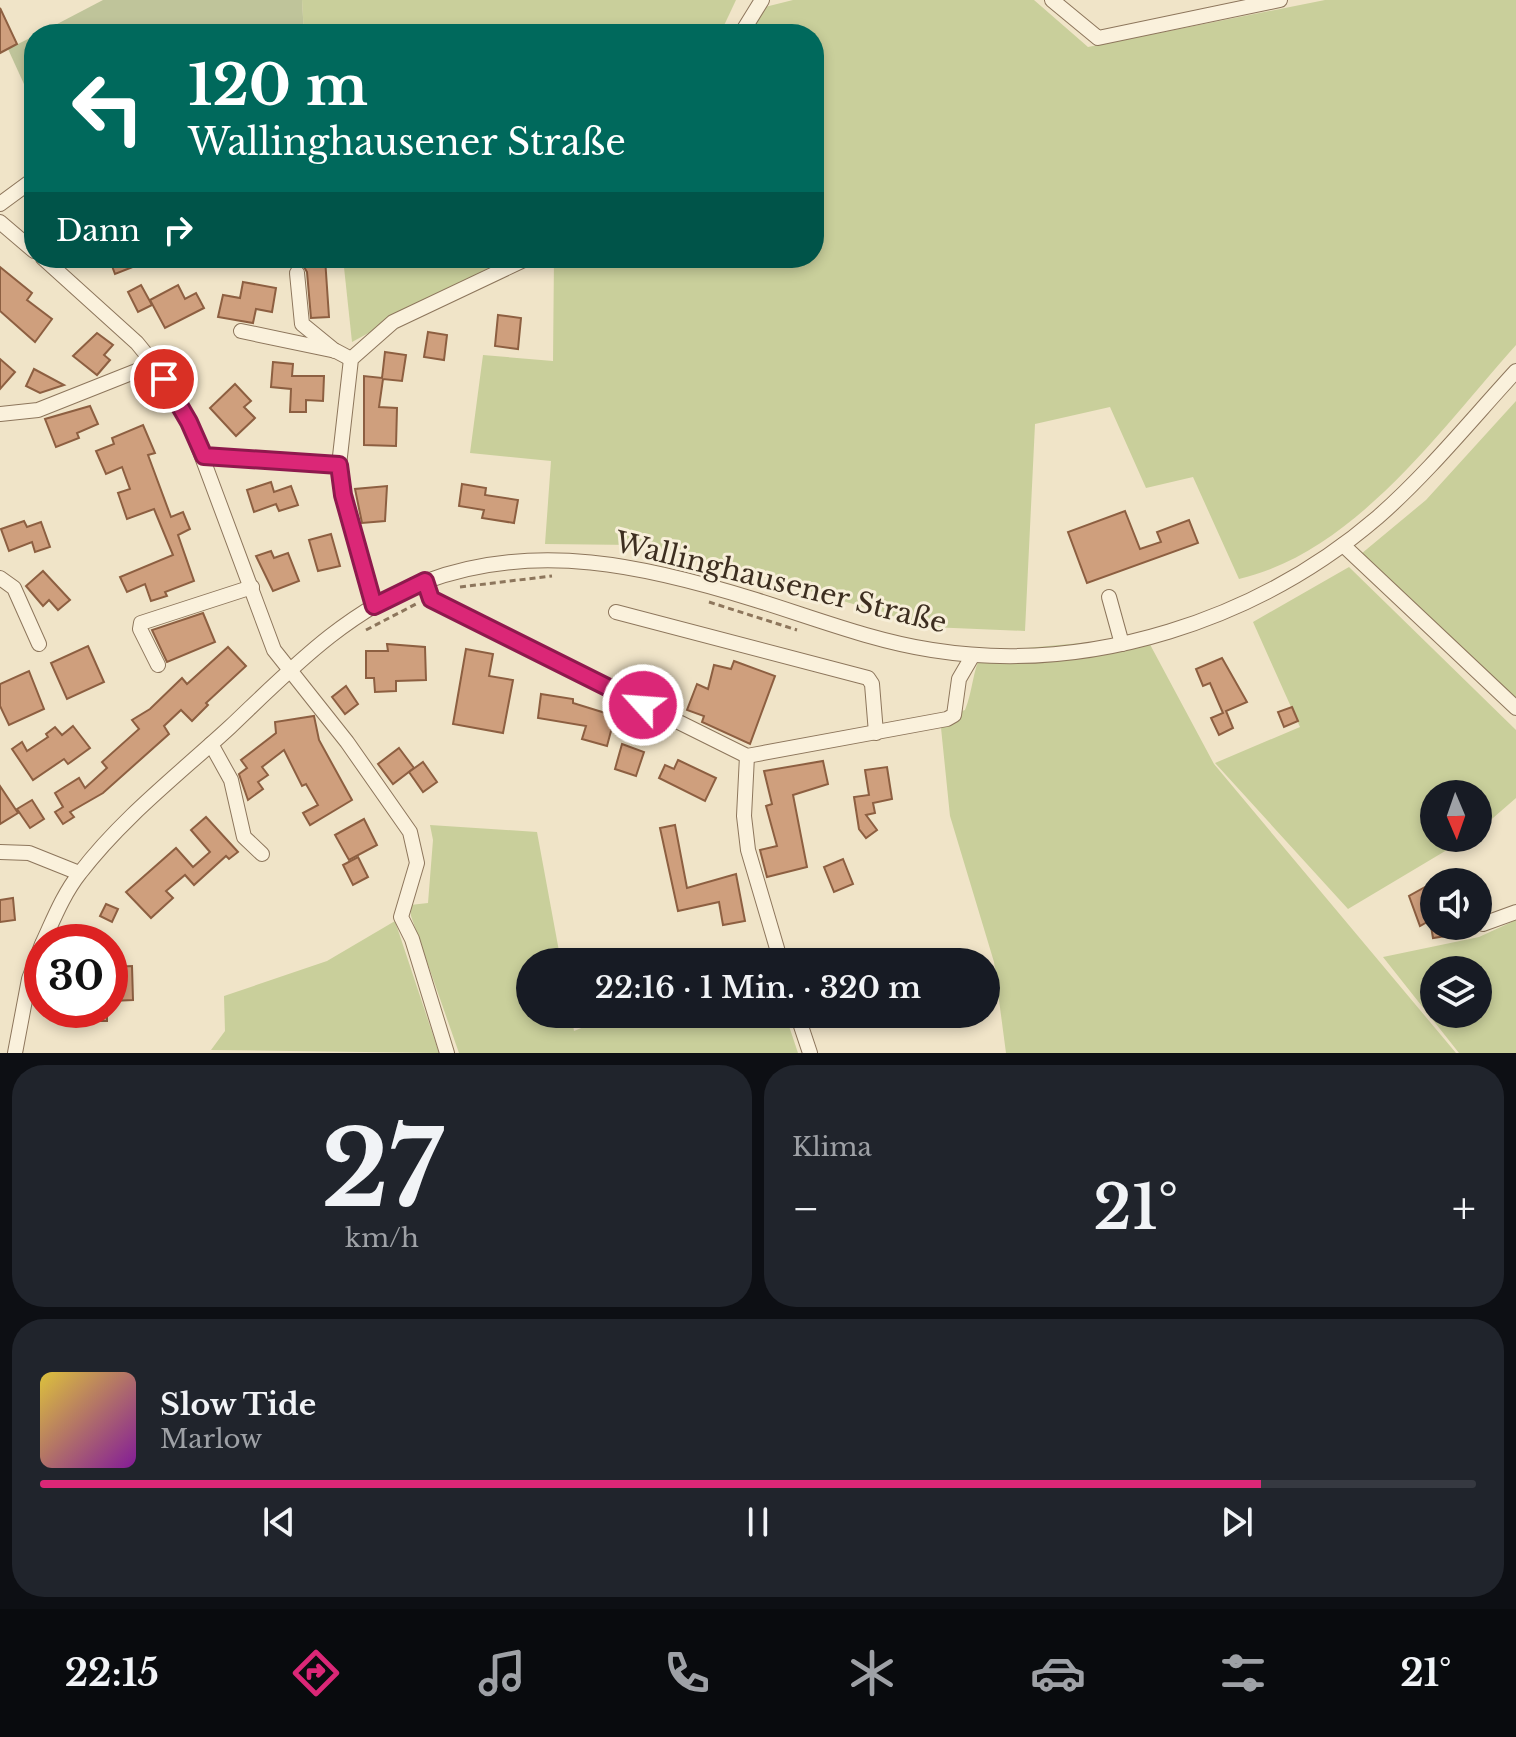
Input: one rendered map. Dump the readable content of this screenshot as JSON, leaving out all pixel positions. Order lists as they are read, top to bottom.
{
  "streets": {
    "street": ["Wallinghausener Straße"]
  },
  "north": "bottom",
  "page": {
    "turn": ["120 m", "Wallinghausener Straße"],
    "then": "Dann",
    "limit": "30",
    "trip": "22:16 · 1 Min. · 320 m",
    "tile": [
      ["27", "km/h"],
      "Klima"
    ],
    "heat": ["−", "21°", "+"],
    "song": ["Slow Tide", "Marlow"],
    "tabs": ["22:15", "21°"]
  }
}
